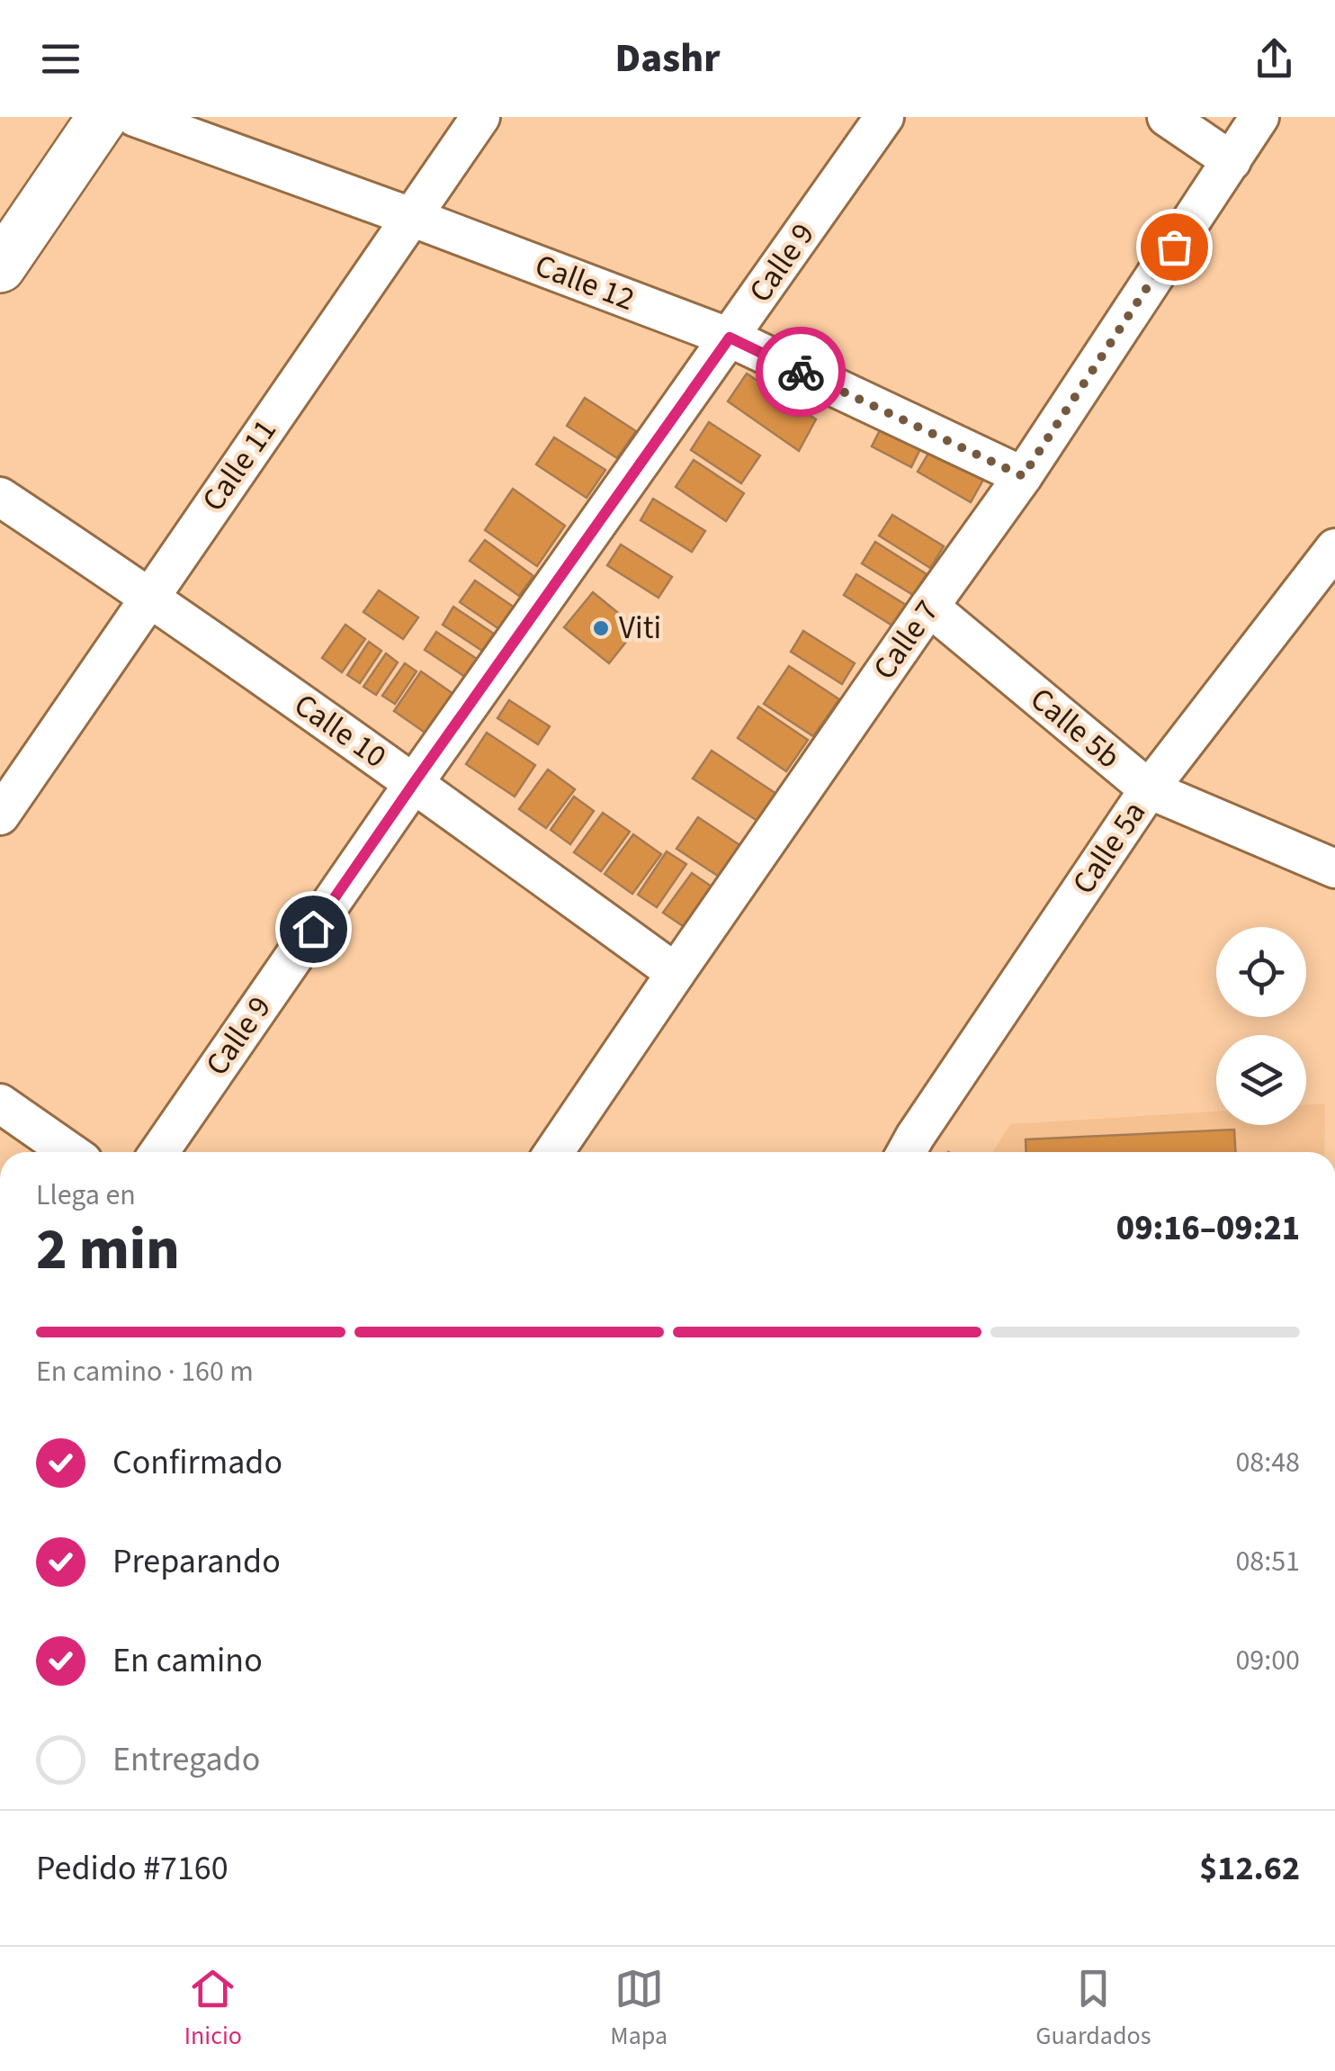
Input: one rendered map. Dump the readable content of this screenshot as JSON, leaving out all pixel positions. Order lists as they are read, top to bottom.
{
  "streets": {
    "street": [
      "Calle 9",
      "Calle 12",
      "Calle 11",
      "Calle 7",
      "Calle 5b",
      "Calle 10",
      "Calle 5a"
    ]
  },
  "crossings": [
    ["Calle 9", "Calle 12"],
    ["Calle 9", "Calle 10"],
    ["Calle 12", "Calle 11"],
    ["Calle 12", "Calle 7"],
    ["Calle 11", "Calle 10"],
    ["Calle 7", "Calle 5b"],
    ["Calle 7", "Calle 10"],
    ["Calle 5b", "Calle 5a"]
  ],
  "places": ["Viti"],
  "page": {
    "header": "Dashr",
    "heading": ["2 min", "Llega en", "09:16–09:21"],
    "panel": ["Pedido #7160", "$12.62"],
    "bar": "En camino · 160 m",
    "list": [
      ["Confirmado", "08:48"],
      ["Preparando", "08:51"],
      ["En camino", "09:00"],
      "Entregado"
    ],
    "tabs": ["Inicio", "Mapa", "Guardados"]
  }
}
